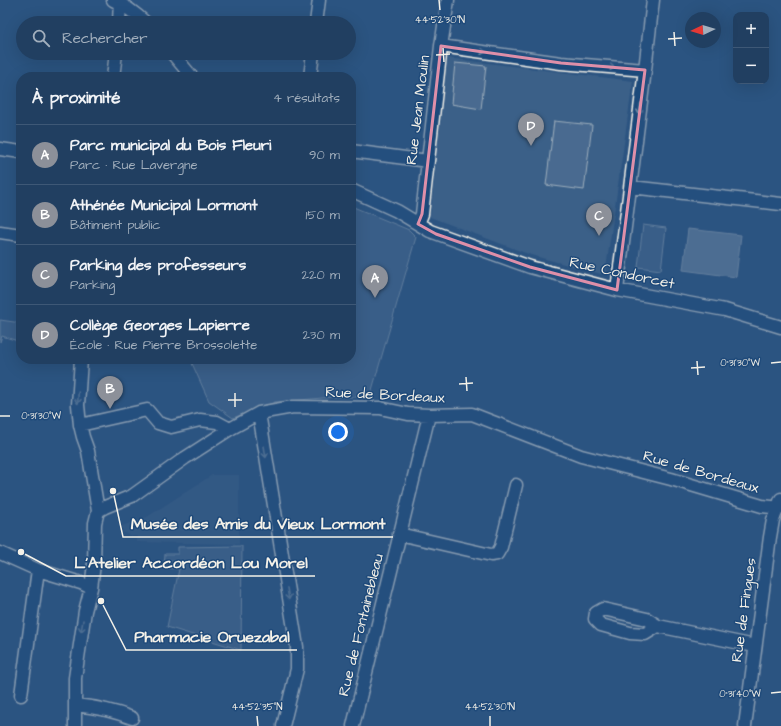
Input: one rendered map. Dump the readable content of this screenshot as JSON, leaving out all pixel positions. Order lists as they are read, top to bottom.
{
  "streets": {
    "street": [
      "Rue Jean Moulin",
      "Rue Condorcet",
      "Rue de Bordeaux",
      "Rue de Fingues",
      "Rue de Fontainebleau"
    ]
  },
  "crossings": [
    ["Rue Jean Moulin", "Rue Condorcet"],
    ["Rue de Bordeaux", "Rue de Fingues"],
    ["Rue de Bordeaux", "Rue de Fontainebleau"]
  ],
  "places": ["Musée des Amis du Vieux Lormont", "L'Atelier Accordéon Lou Morel", "Pharmacie Oruezabal"],
  "north": "left",
  "page": {
    "map_buttons": ["+", "−"],
    "search": "Rechercher",
    "heading": ["À proximité", "4 résultats"],
    "pins": [
      "D",
      "C",
      "A",
      "B"
    ],
    "list": [
      {
        "mark": "A",
        "name": "Parc municipal du Bois Fleuri",
        "note": "Parc · Rue Lavergne",
        "value": "90 m"
      },
      {
        "mark": "B",
        "name": "Athénée Municipal Lormont",
        "note": "Bâtiment public",
        "value": "150 m"
      },
      {
        "mark": "C",
        "name": "Parking des professeurs",
        "note": "Parking",
        "value": "220 m"
      },
      {
        "mark": "D",
        "name": "Collège Georges Lapierre",
        "note": "École · Rue Pierre Brossolette",
        "value": "230 m"
      }
    ]
  },
  "coordinates": [
    "44°52'30\"N",
    "0°31'30\"W",
    "0°31'40\"W",
    "44°52'35\"N"
  ]
}
